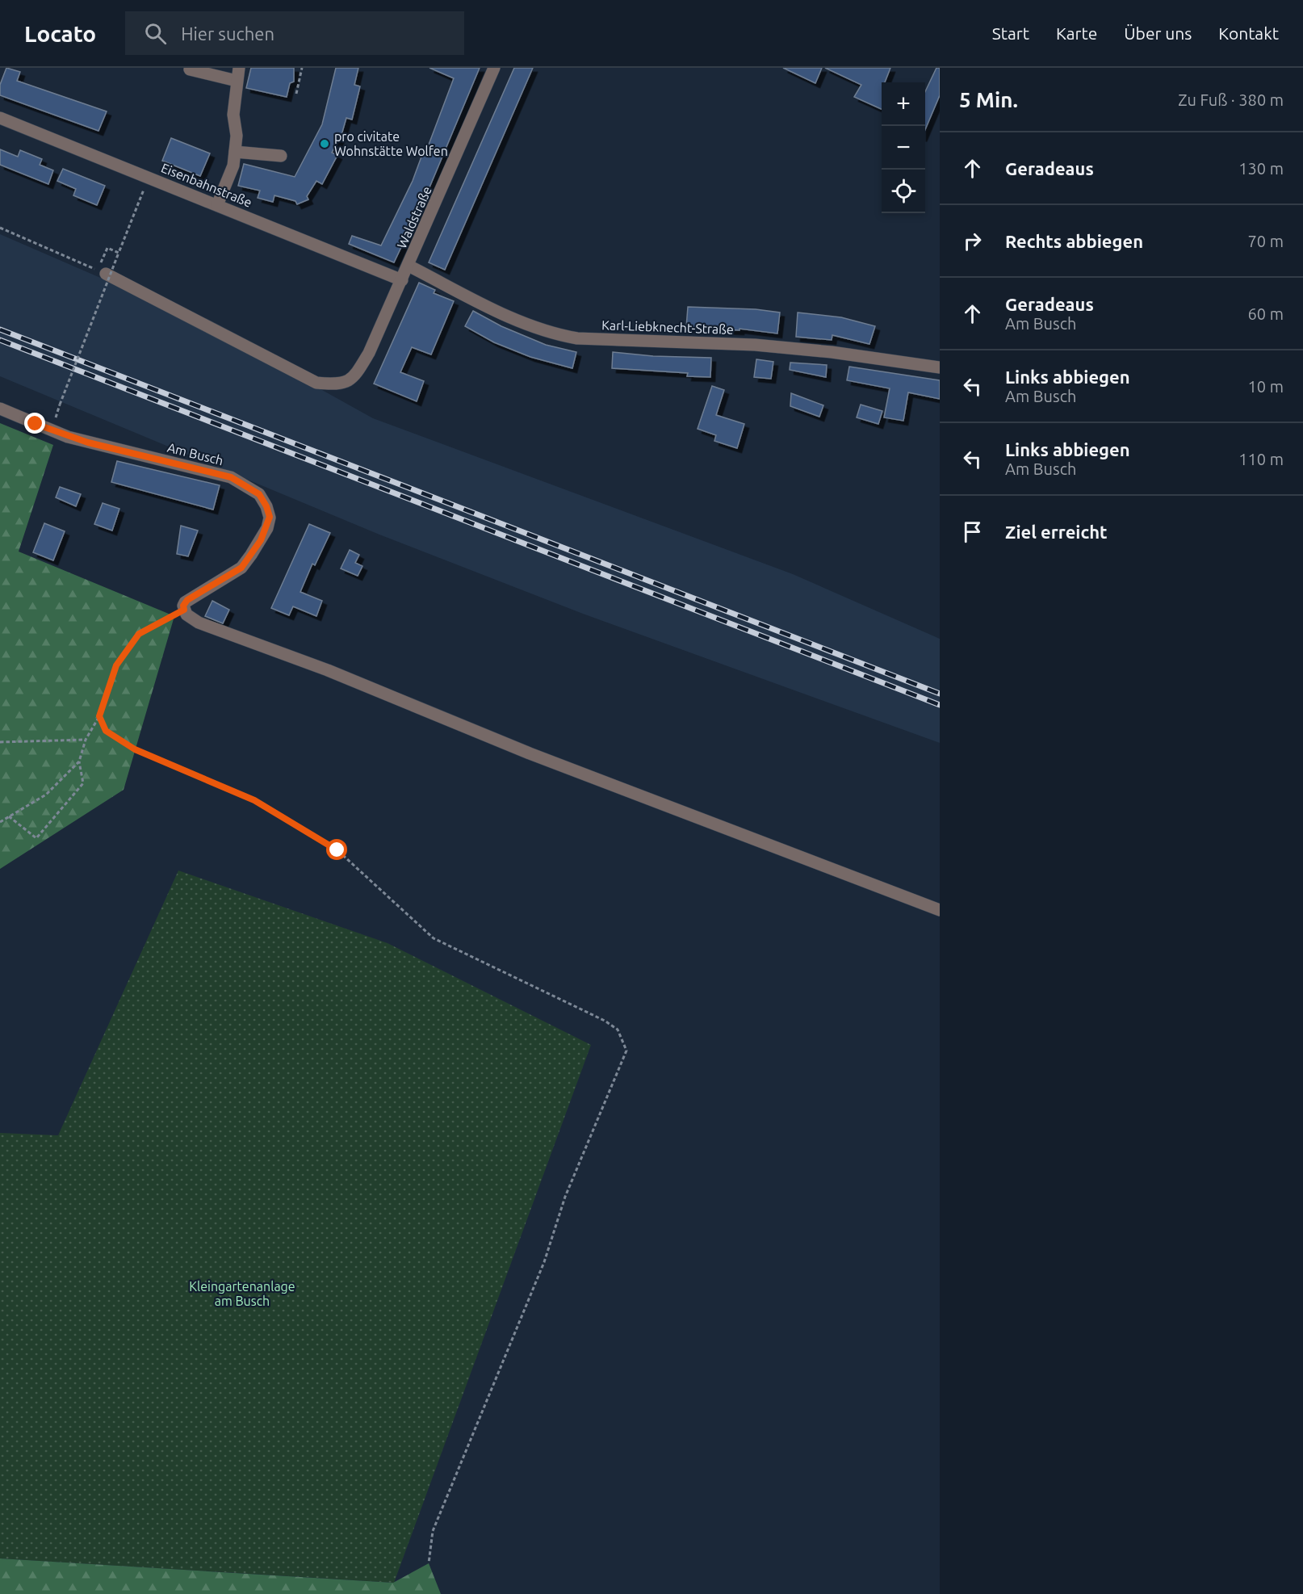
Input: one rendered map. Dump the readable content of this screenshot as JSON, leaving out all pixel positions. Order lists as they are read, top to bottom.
{
  "streets": {
    "street": [
      "Eisenbahnstraße",
      "Waldstraße",
      "Karl-Liebknecht-Straße",
      "Am Busch"
    ]
  },
  "crossings": [
    ["Eisenbahnstraße", "Waldstraße"],
    ["Waldstraße", "Karl-Liebknecht-Straße"]
  ],
  "parks": ["Kleingartenanlage am Busch"],
  "places": ["pro civitate Wohnstätte Wolfen"],
  "page": {
    "header": "Locato",
    "search": "Hier suchen",
    "nav": [
      "Start",
      "Karte",
      "Über uns",
      "Kontakt"
    ],
    "heading": ["5 Min.", "Zu Fuß · 380 m"],
    "map_buttons": ["+", "−"],
    "list": [
      ["Geradeaus", "130 m"],
      ["Rechts abbiegen", "70 m"],
      ["Geradeaus", "Am Busch", "60 m"],
      ["Links abbiegen", "Am Busch", "10 m"],
      ["Links abbiegen", "Am Busch", "110 m"],
      "Ziel erreicht"
    ]
  }
}
